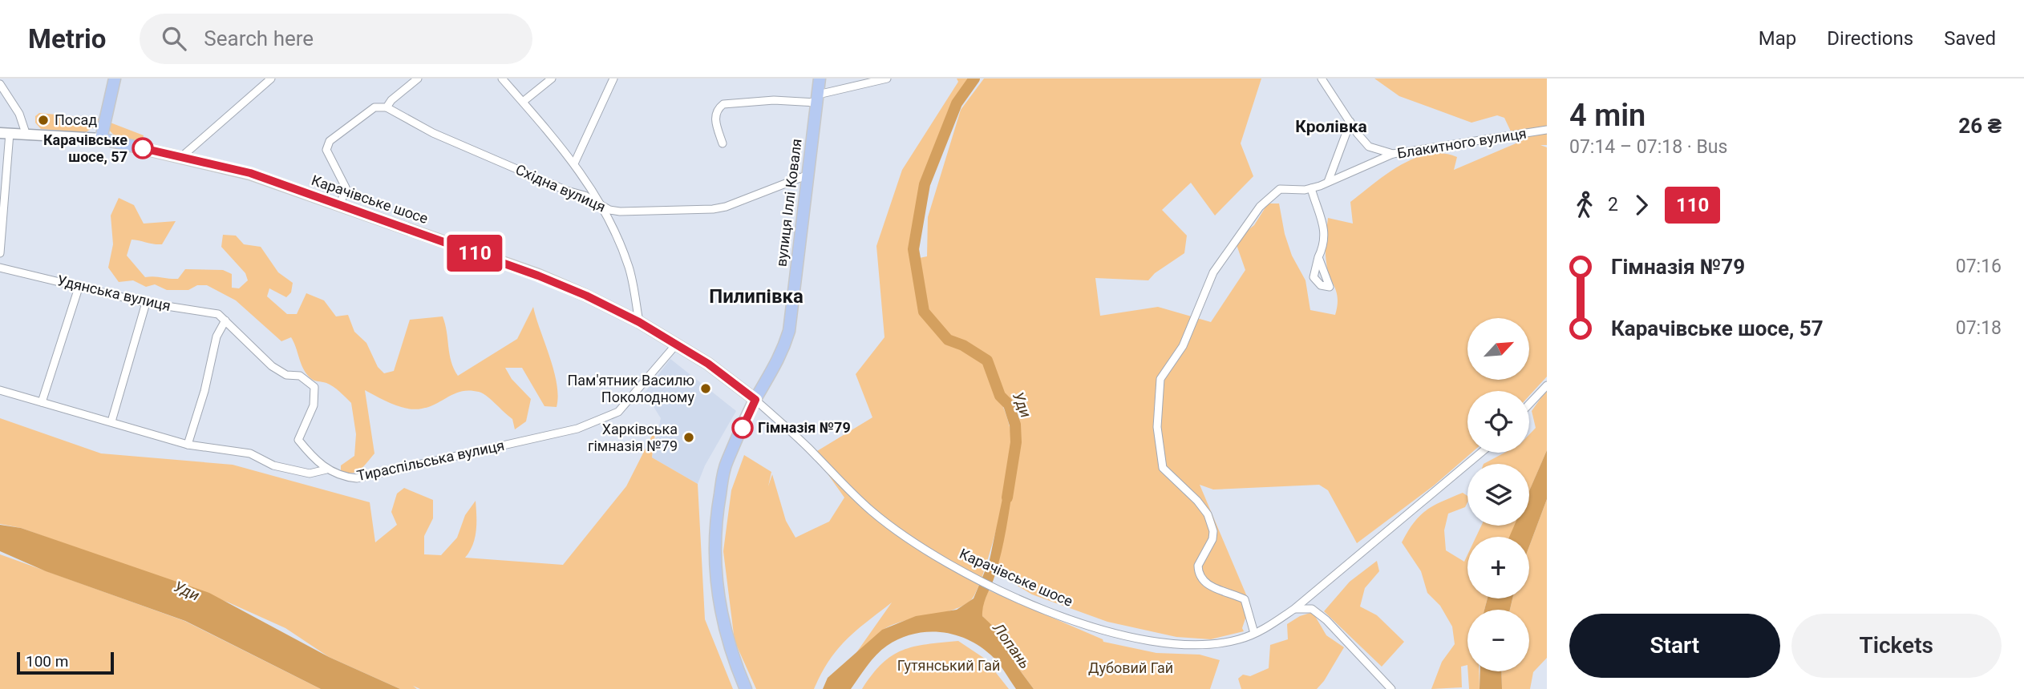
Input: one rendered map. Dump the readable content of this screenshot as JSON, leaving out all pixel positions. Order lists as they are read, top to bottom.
{
  "streets": {
    "main road": ["Карачівське шосе", "вулиця Іллі Коваля"],
    "street": [
      "Блакитного вулиця",
      "Східна вулиця",
      "Удянська вулиця",
      "Тираспільська вулиця"
    ]
  },
  "crossings": [
    ["Блакитного вулиця", "Карачівське шосе"],
    ["Східна вулиця", "вулиця Іллі Коваля"],
    ["Карачівське шосе", "вулиця Іллі Коваля"],
    ["Карачівське шосе", "Тираспільська вулиця"],
    ["Удянська вулиця", "Тираспільська вулиця"]
  ],
  "districts": ["Кролівка", "Пилипівка"],
  "water": ["Уди", "Лопань"],
  "parks": ["Гутянський Гай", "Дубовий Гай"],
  "places": [
    "Посад",
    "Карачівське шосе, 57",
    "Пам'ятник Василю Поколодному",
    "Гімназія №79",
    "Харківська гімназія №79"
  ],
  "lines": ["bus line 110"],
  "scale_bar": "100 m",
  "north": "top right",
  "page": {
    "header": "Metrio",
    "search": "Search here",
    "nav": ["Map", "Directions", "Saved"],
    "on_map": "110",
    "heading": ["4 min", "07:14 – 07:18 · Bus", "26 ₴"],
    "legs": ["2", "110"],
    "list": [
      {
        "name": "Гімназія №79",
        "value": "07:16"
      },
      {
        "name": "Карачівське шосе, 57",
        "value": "07:18"
      }
    ],
    "map_buttons": ["+", "−"],
    "buttons": ["Start", "Tickets"],
    "scale": "100 m"
  }
}
